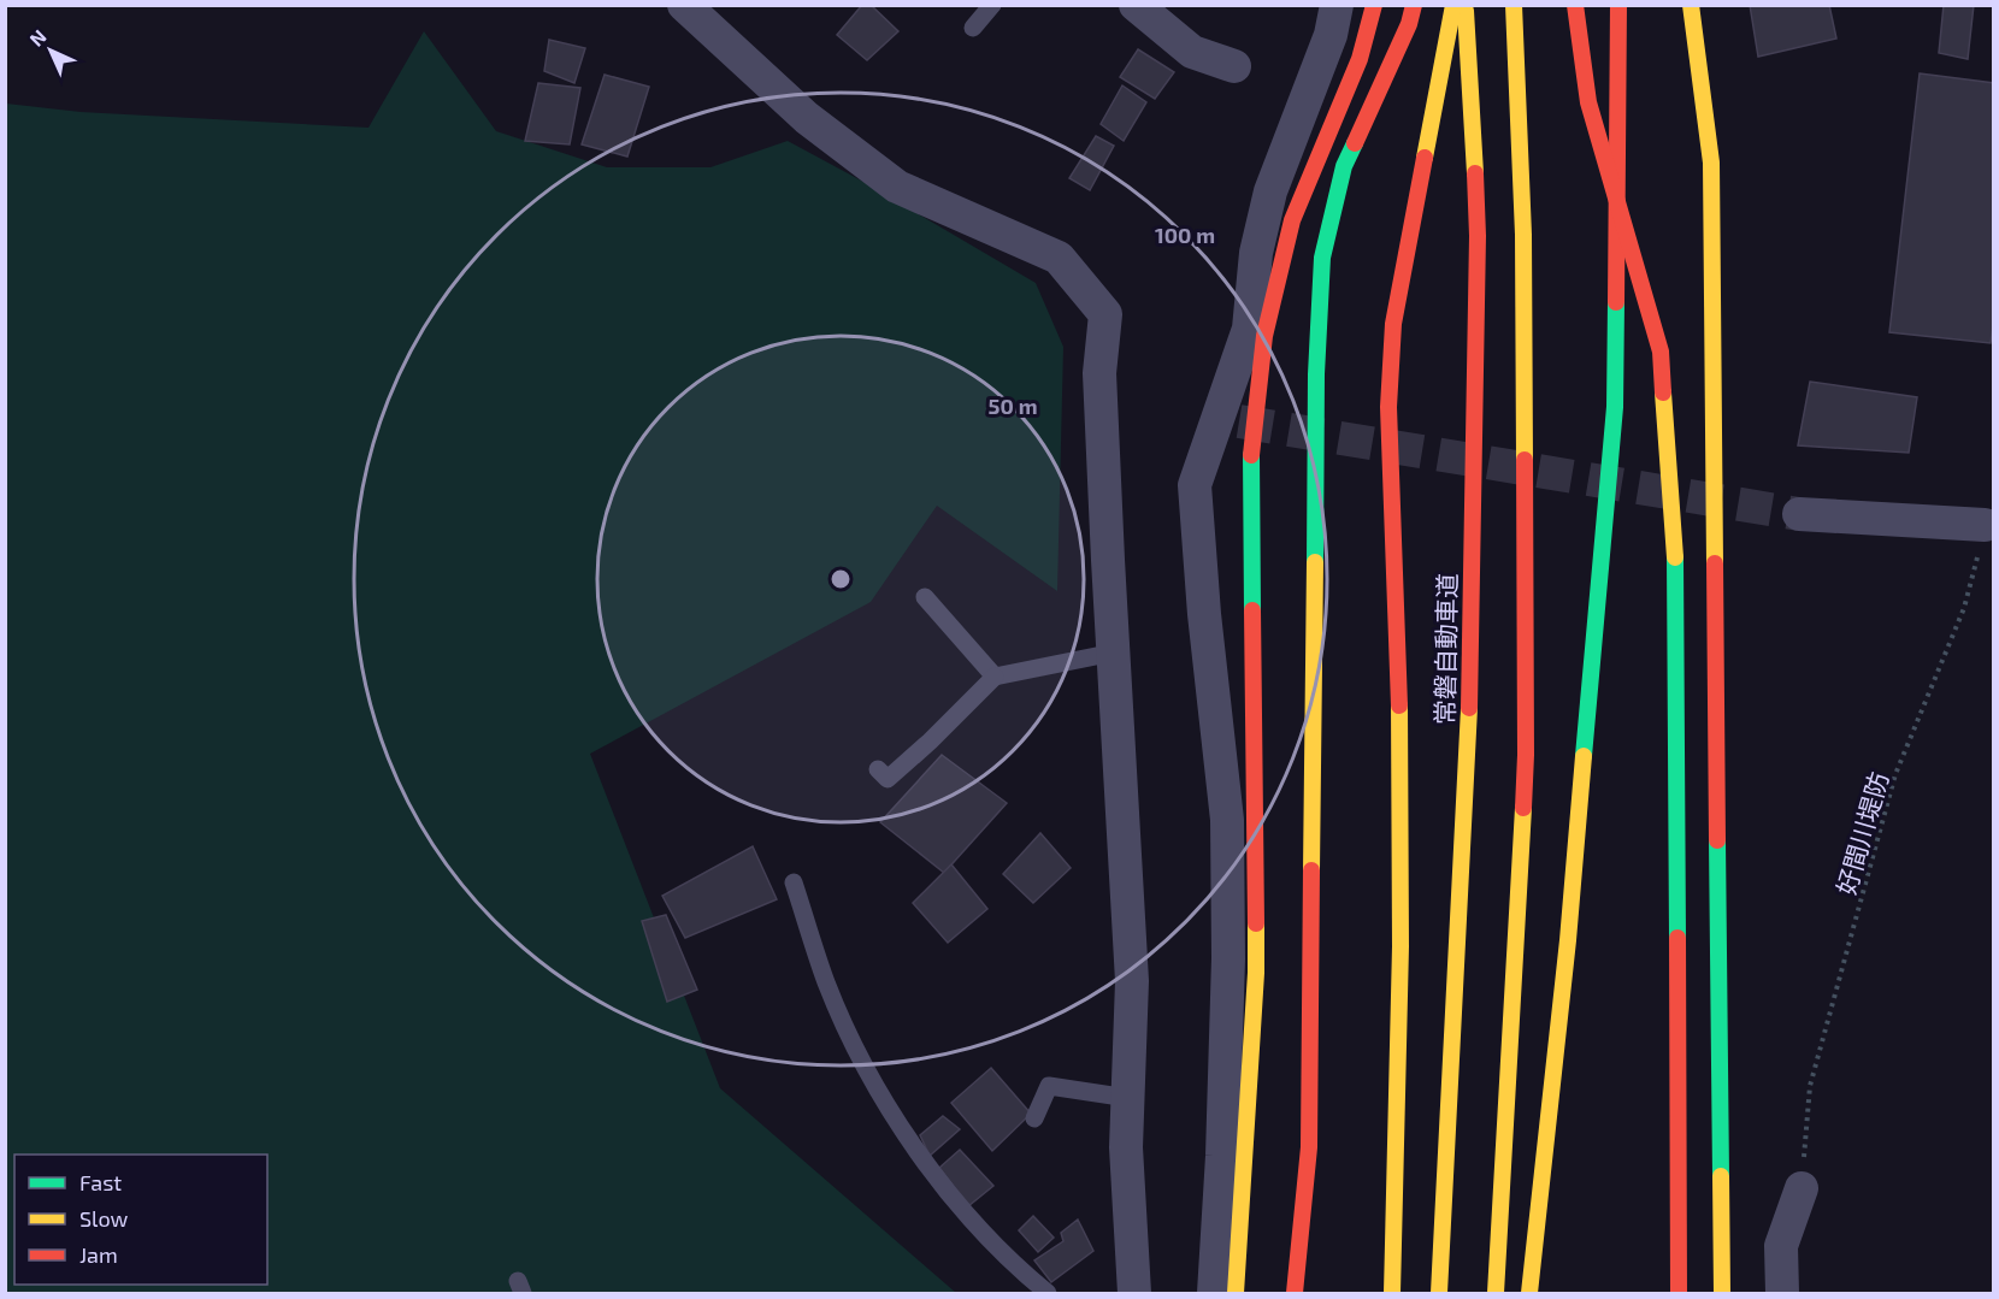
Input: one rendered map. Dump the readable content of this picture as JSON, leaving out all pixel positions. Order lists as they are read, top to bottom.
{
  "streets": {
    "highway": ["常磐自動車道"],
    "path": ["好間川堤防"]
  },
  "legend": ["Fast", "Slow", "Jam"],
  "north": "top left",
  "rings": ["100 m", "50 m"]
}
